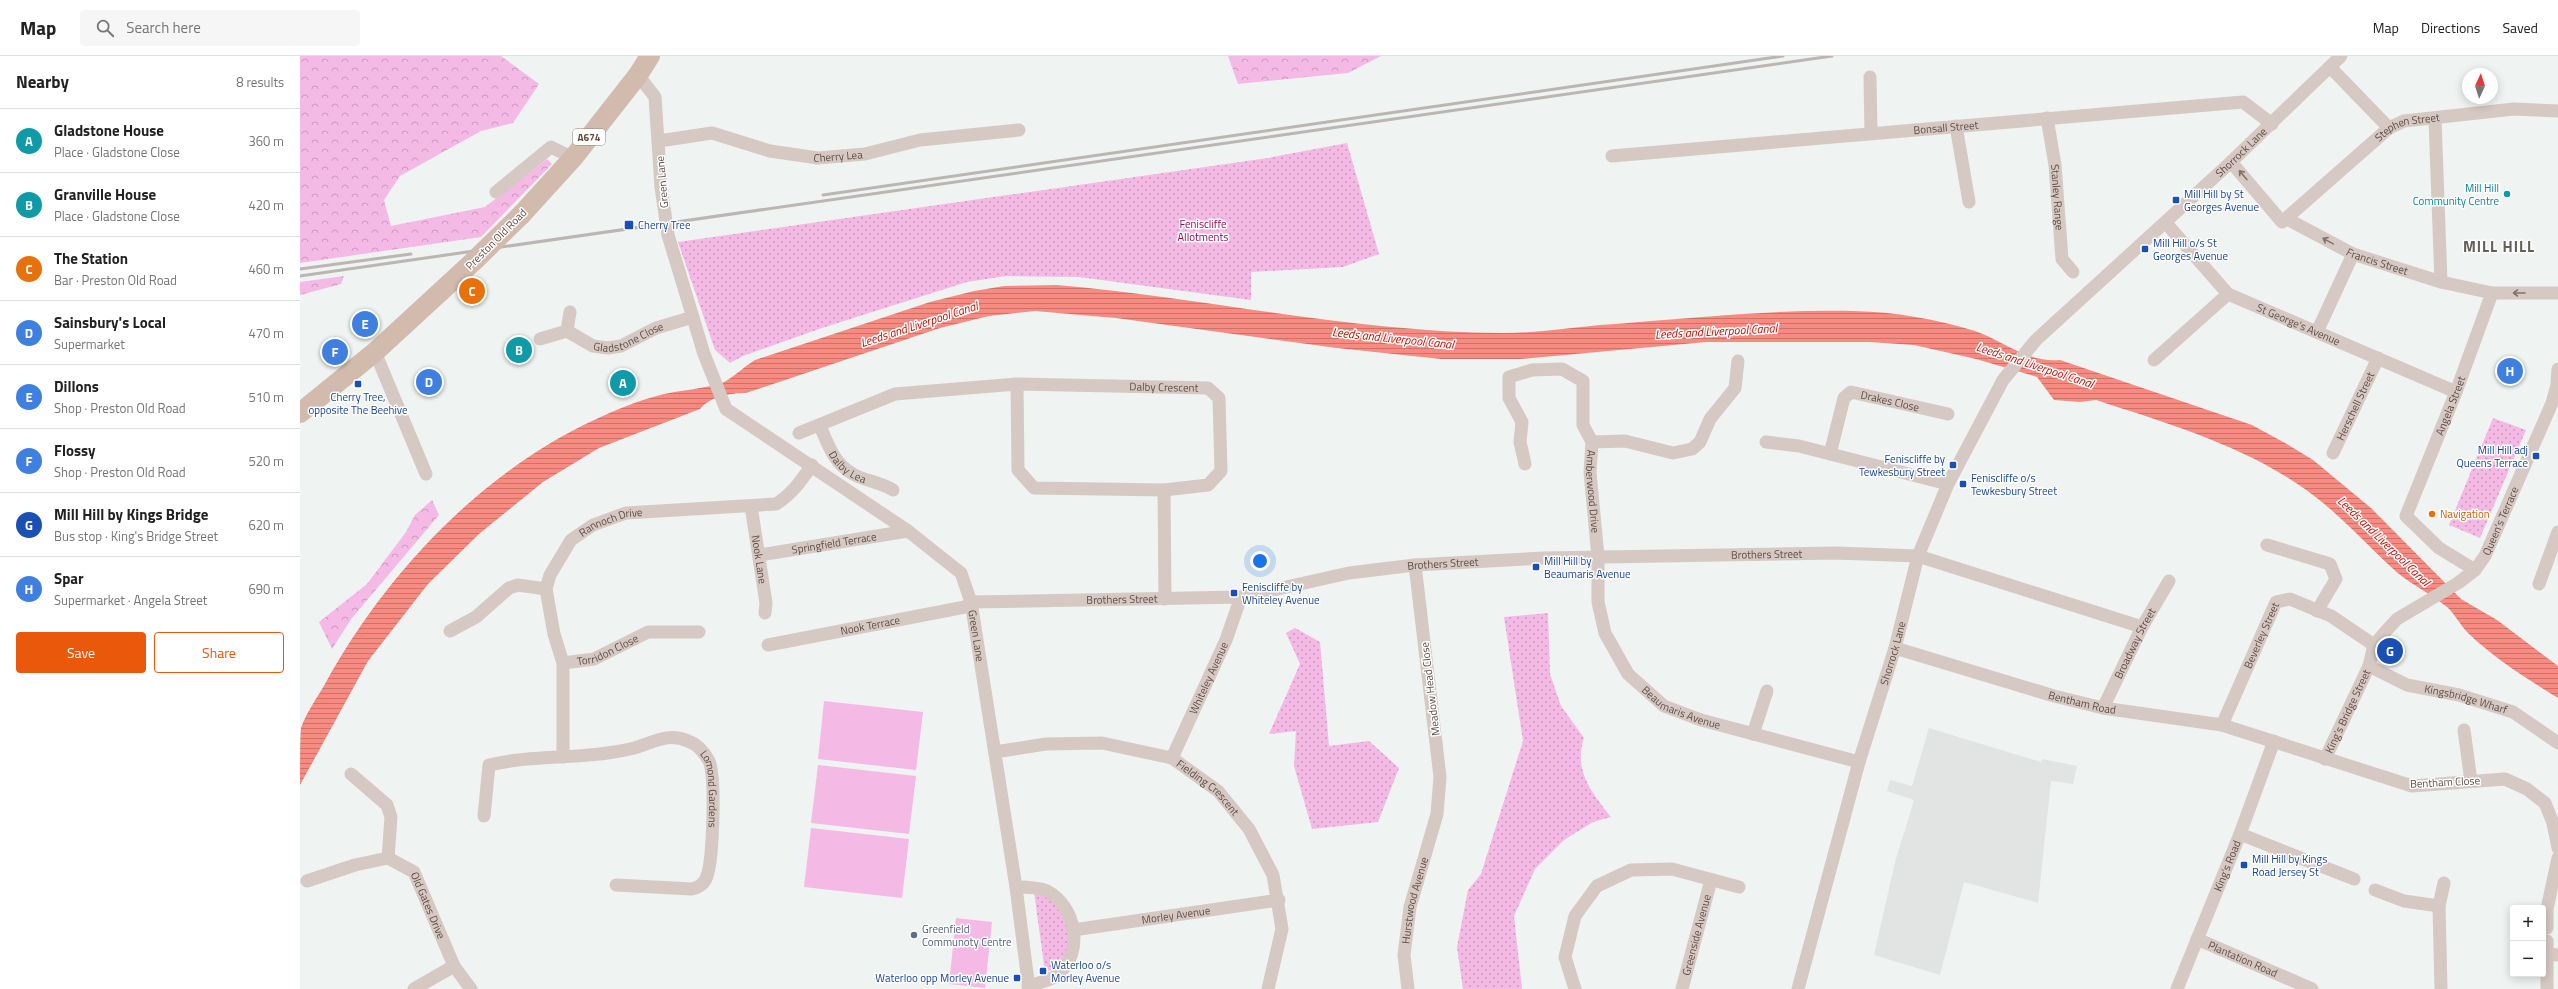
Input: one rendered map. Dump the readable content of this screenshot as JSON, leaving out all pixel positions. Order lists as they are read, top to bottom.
{
  "streets": {
    "main road": ["A674", "Preston Old Road"],
    "street": [
      "Bonsall Street",
      "Stephen Street",
      "Shorrock Lane",
      "Cherry Lea",
      "Green Lane",
      "Stanley Range",
      "Francis Street",
      "St George's Avenue",
      "Gladstone Close",
      "Dalby Crescent",
      "Drakes Close",
      "Angela Street",
      "Herschell Street",
      "Dalby Lea",
      "Amberwood Drive",
      "Queen's Terrace",
      "Rannoch Drive",
      "Springfield Terrace",
      "Brothers Street",
      "Nook Lane",
      "Nook Terrace",
      "Beverley Street",
      "Broadway Street",
      "Torridon Close",
      "Whiteley Avenue",
      "Meadow Head Close",
      "Kingsbridge Wharf",
      "Bentham Road",
      "Beaumaris Avenue",
      "King's Bridge Street",
      "Bentham Close",
      "Fielding Crescent",
      "Lomond Gardens",
      "King's Road",
      "Hurstwood Avenue",
      "Old Gates Drive",
      "Morley Avenue",
      "Greenside Avenue",
      "Plantation Road"
    ]
  },
  "crossings": [
    ["Bonsall Street", "Shorrock Lane"],
    ["Bonsall Street", "Stanley Range"],
    ["Stephen Street", "Francis Street"],
    ["Shorrock Lane", "Francis Street"],
    ["Shorrock Lane", "St George's Avenue"],
    ["Shorrock Lane", "Brothers Street"],
    ["Shorrock Lane", "Bentham Road"],
    ["Shorrock Lane", "Beaumaris Avenue"],
    ["Cherry Lea", "Green Lane"],
    ["Green Lane", "Preston Old Road"],
    ["Green Lane", "Gladstone Close"],
    ["Green Lane", "Rannoch Drive"],
    ["Green Lane", "Springfield Terrace"],
    ["Green Lane", "Brothers Street"],
    ["Green Lane", "Nook Terrace"],
    ["Green Lane", "Fielding Crescent"],
    ["Francis Street", "Angela Street"],
    ["St George's Avenue", "Angela Street"],
    ["St George's Avenue", "Herschell Street"],
    ["Dalby Crescent", "Dalby Lea"],
    ["Angela Street", "Queen's Terrace"],
    ["Angela Street", "King's Bridge Street"],
    ["Amberwood Drive", "Brothers Street"],
    ["Amberwood Drive", "Beaumaris Avenue"],
    ["Queen's Terrace", "King's Bridge Street"],
    ["Rannoch Drive", "Nook Lane"],
    ["Rannoch Drive", "Torridon Close"],
    ["Rannoch Drive", "Lomond Gardens"],
    ["Springfield Terrace", "Nook Lane"],
    ["Brothers Street", "Nook Terrace"],
    ["Brothers Street", "Broadway Street"],
    ["Brothers Street", "Whiteley Avenue"],
    ["Brothers Street", "Meadow Head Close"],
    ["Brothers Street", "Beaumaris Avenue"],
    ["Beverley Street", "Bentham Road"],
    ["Beverley Street", "King's Bridge Street"],
    ["Broadway Street", "Bentham Road"],
    ["Whiteley Avenue", "Fielding Crescent"],
    ["Meadow Head Close", "Hurstwood Avenue"],
    ["Kingsbridge Wharf", "King's Bridge Street"],
    ["Bentham Road", "Bentham Close"],
    ["Bentham Road", "King's Road"],
    ["King's Bridge Street", "Bentham Close"],
    ["Bentham Close", "King's Road"],
    ["Fielding Crescent", "Morley Avenue"],
    ["King's Road", "Plantation Road"]
  ],
  "one_way": ["Francis Street"],
  "districts": ["MILL HILL"],
  "water": ["Leeds and Liverpool Canal"],
  "parks": ["Feniscliffe Allotments"],
  "places": {
    "other": ["Mill Hill Community Centre", "Navigation", "Greenfield Communoty Centre"],
    "transit": [
      "Mill Hill by St Georges Avenue",
      "Cherry Tree",
      "Mill Hill o/s St Georges Avenue",
      "Cherry Tree, opposite The Beehive",
      "Mill Hill adj Queens Terrace",
      "Feniscliffe by Tewkesbury Street",
      "Feniscliffe o/s Tewkesbury Street",
      "Mill Hill by Beaumaris Avenue",
      "Feniscliffe by Whiteley Avenue",
      "Mill Hill by Kings Road Jersey St",
      "Waterloo o/s Morley Avenue",
      "Waterloo opp Morley Avenue"
    ]
  },
  "north": "top",
  "page": {
    "header": "Map",
    "search": "Search here",
    "nav": ["Map", "Directions", "Saved"],
    "heading": ["Nearby", "8 results"],
    "list": [
      {
        "mark": "A",
        "name": "Gladstone House",
        "note": "Place · Gladstone Close",
        "value": "360 m"
      },
      {
        "mark": "B",
        "name": "Granville House",
        "note": "Place · Gladstone Close",
        "value": "420 m"
      },
      {
        "mark": "C",
        "name": "The Station",
        "note": "Bar · Preston Old Road",
        "value": "460 m"
      },
      {
        "mark": "D",
        "name": "Sainsbury's Local",
        "note": "Supermarket",
        "value": "470 m"
      },
      {
        "mark": "E",
        "name": "Dillons",
        "note": "Shop · Preston Old Road",
        "value": "510 m"
      },
      {
        "mark": "F",
        "name": "Flossy",
        "note": "Shop · Preston Old Road",
        "value": "520 m"
      },
      {
        "mark": "G",
        "name": "Mill Hill by Kings Bridge",
        "note": "Bus stop · King's Bridge Street",
        "value": "620 m"
      },
      {
        "mark": "H",
        "name": "Spar",
        "note": "Supermarket · Angela Street",
        "value": "690 m"
      }
    ],
    "pins": [
      "C",
      "E",
      "B",
      "F",
      "H",
      "D",
      "A",
      "G"
    ],
    "buttons": ["Save", "Share"],
    "map_buttons": ["+", "−"]
  }
}
